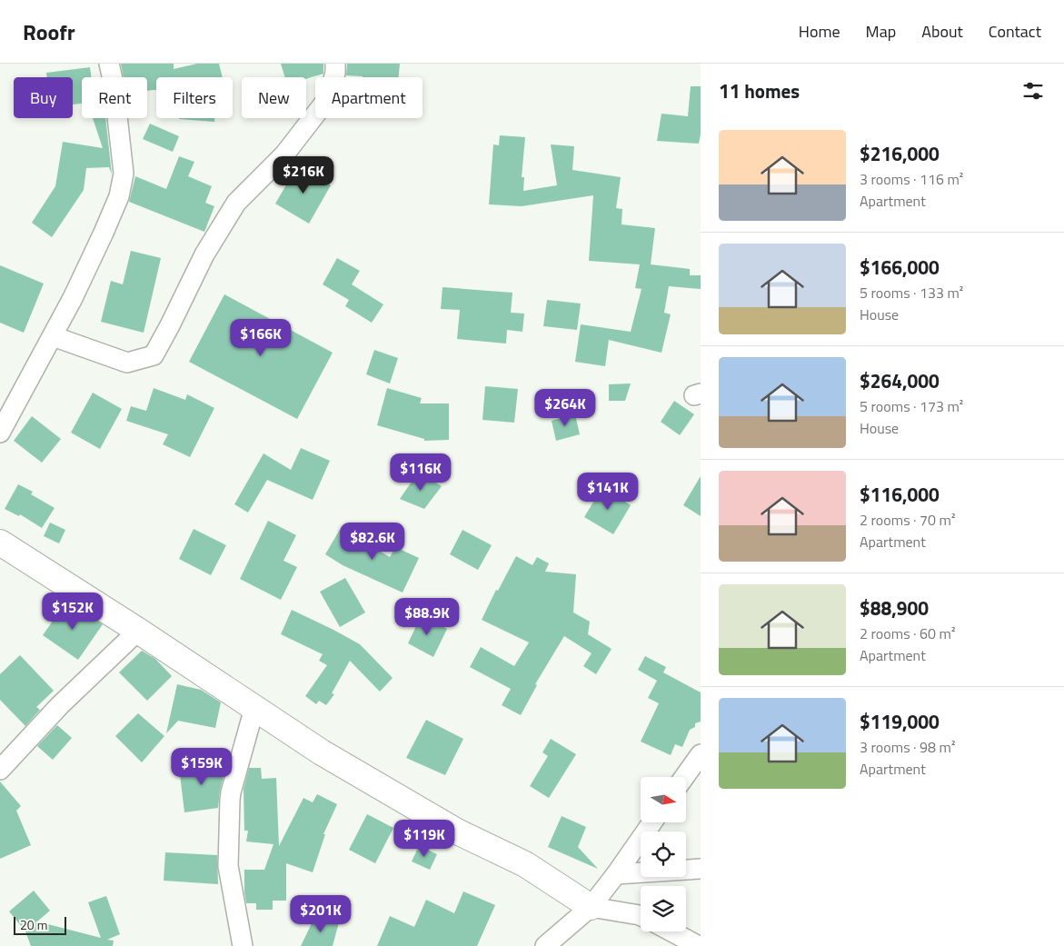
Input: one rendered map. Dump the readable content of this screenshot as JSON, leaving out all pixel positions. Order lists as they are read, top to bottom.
{
  "scale_bar": "20 m",
  "north": "right",
  "page": {
    "header": "Roofr",
    "nav": [
      "Home",
      "Map",
      "About",
      "Contact"
    ],
    "heading": "11 homes",
    "chip": [
      "Buy",
      "Rent",
      "Filters",
      "New",
      "Apartment"
    ],
    "list": [
      {
        "name": "$216,000",
        "note": "3 rooms · 116 m² · Apartment"
      },
      {
        "name": "$166,000",
        "note": "5 rooms · 133 m² · House"
      },
      {
        "name": "$264,000",
        "note": "5 rooms · 173 m² · House"
      },
      {
        "name": "$116,000",
        "note": "2 rooms · 70 m² · Apartment"
      },
      {
        "name": "$88,900",
        "note": "2 rooms · 60 m² · Apartment"
      },
      {
        "name": "$119,000",
        "note": "3 rooms · 98 m² · Apartment"
      }
    ],
    "price": [
      "$216K",
      "$166K",
      "$264K",
      "$116K",
      "$141K",
      "$82.6K",
      "$152K",
      "$88.9K",
      "$159K",
      "$119K",
      "$201K"
    ],
    "scale": "20 m"
  }
}
